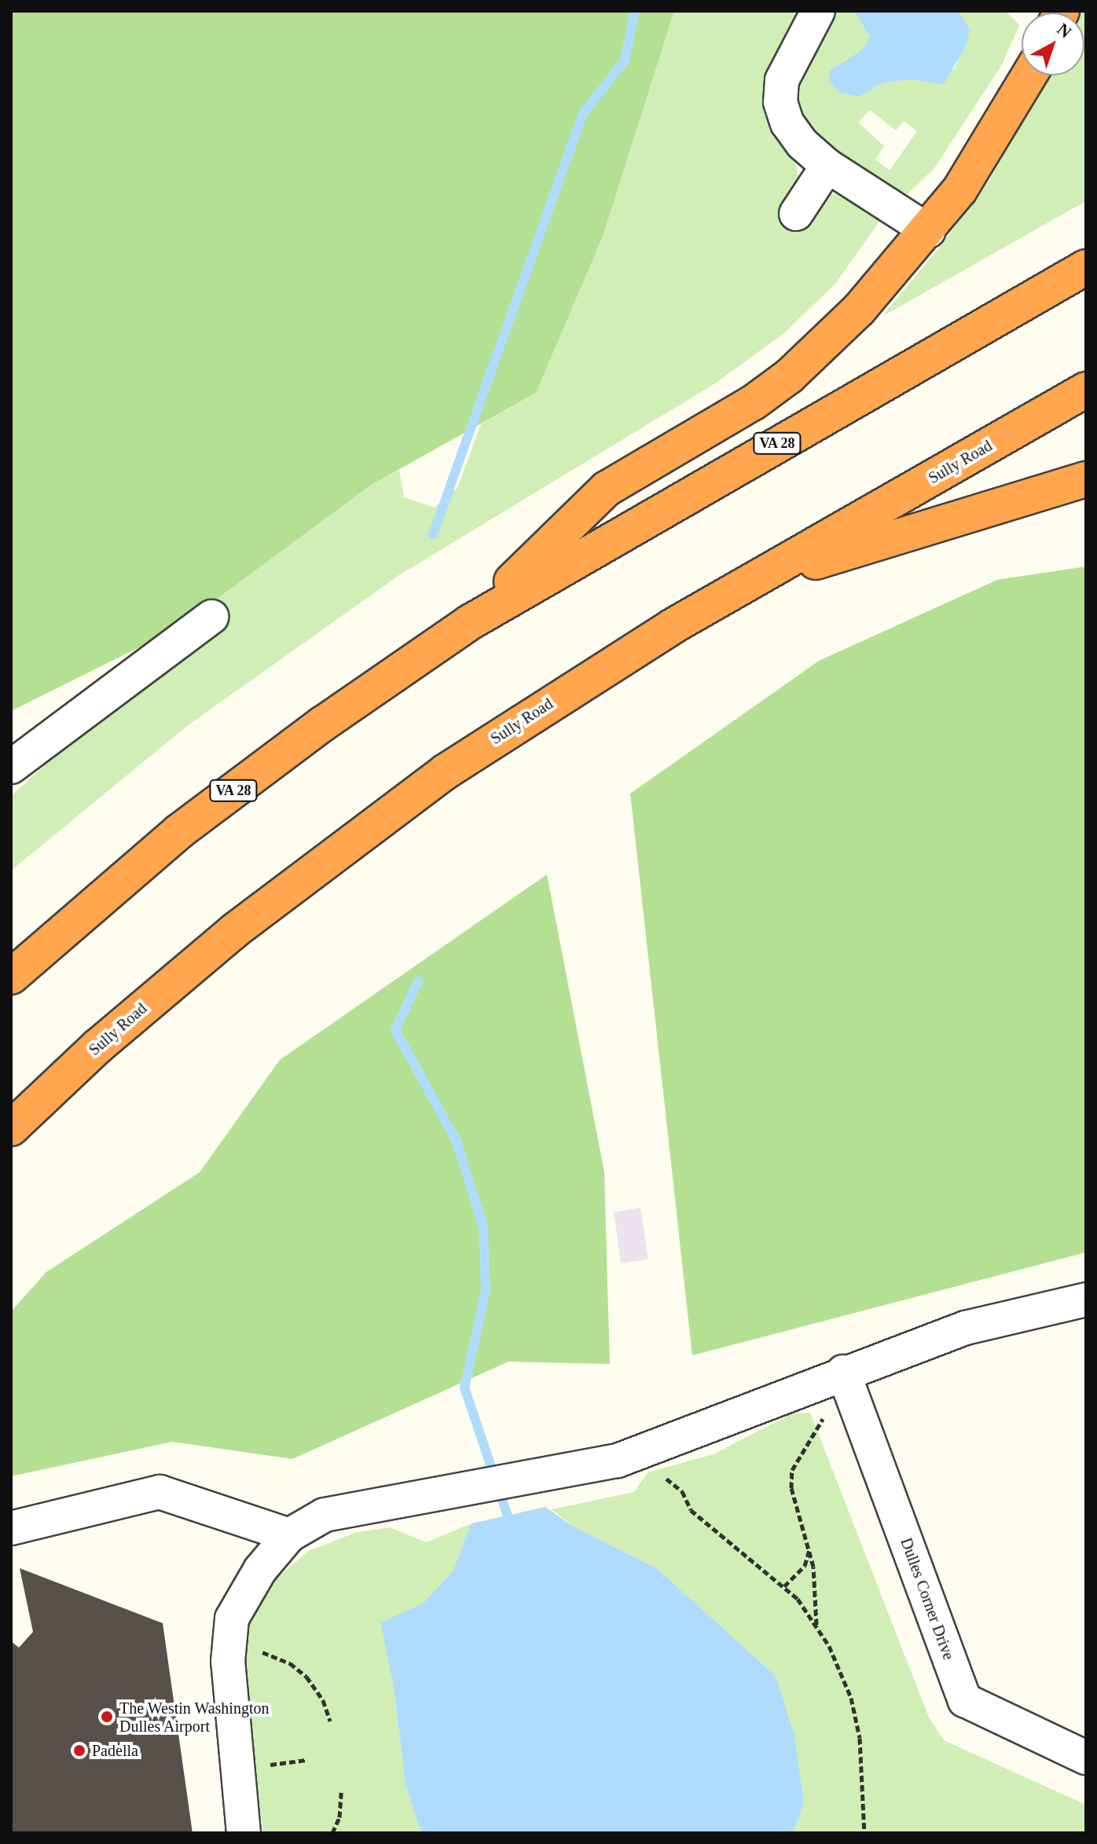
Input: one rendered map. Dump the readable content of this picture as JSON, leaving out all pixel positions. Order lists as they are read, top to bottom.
{
  "streets": {
    "highway": ["VA 28", "Sully Road"],
    "lane": ["Dulles Corner Drive"]
  },
  "places": ["The Westin Washington Dulles Airport", "Padella"],
  "north": "top right"
}
